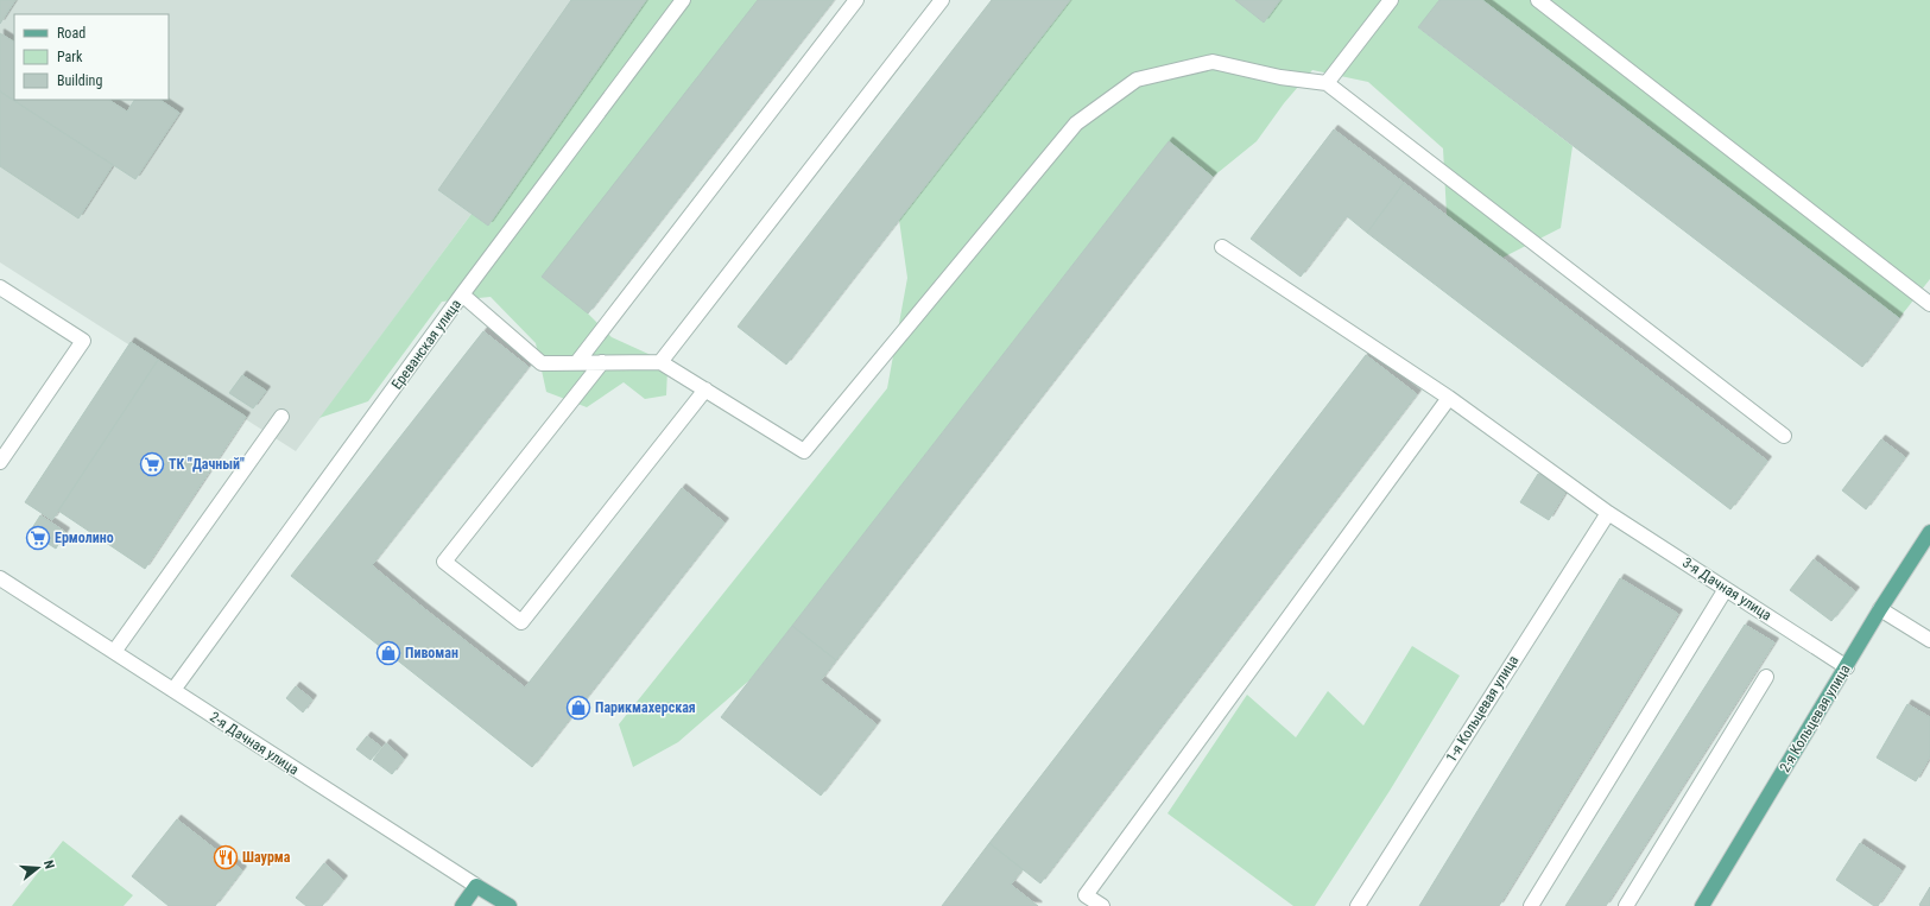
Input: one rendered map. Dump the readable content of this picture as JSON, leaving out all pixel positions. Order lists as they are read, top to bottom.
{
  "streets": {
    "main road": ["2-я Кольцевая улица", "2-я Дачная улица"],
    "street": ["Ереванская улица", "3-я Дачная улица", "1-я Кольцевая улица"]
  },
  "crossings": [
    ["Ереванская улица", "2-я Дачная улица"],
    ["3-я Дачная улица", "1-я Кольцевая улица"],
    ["3-я Дачная улица", "2-я Кольцевая улица"]
  ],
  "places": {
    "supermarket": ["ТК \"Дачный\"", "Ермолино"],
    "shop": ["Пивоман", "Парикмахерская"],
    "restaurant": ["Шаурма"]
  },
  "legend": ["Road", "Park", "Building"],
  "north": "right"
}
